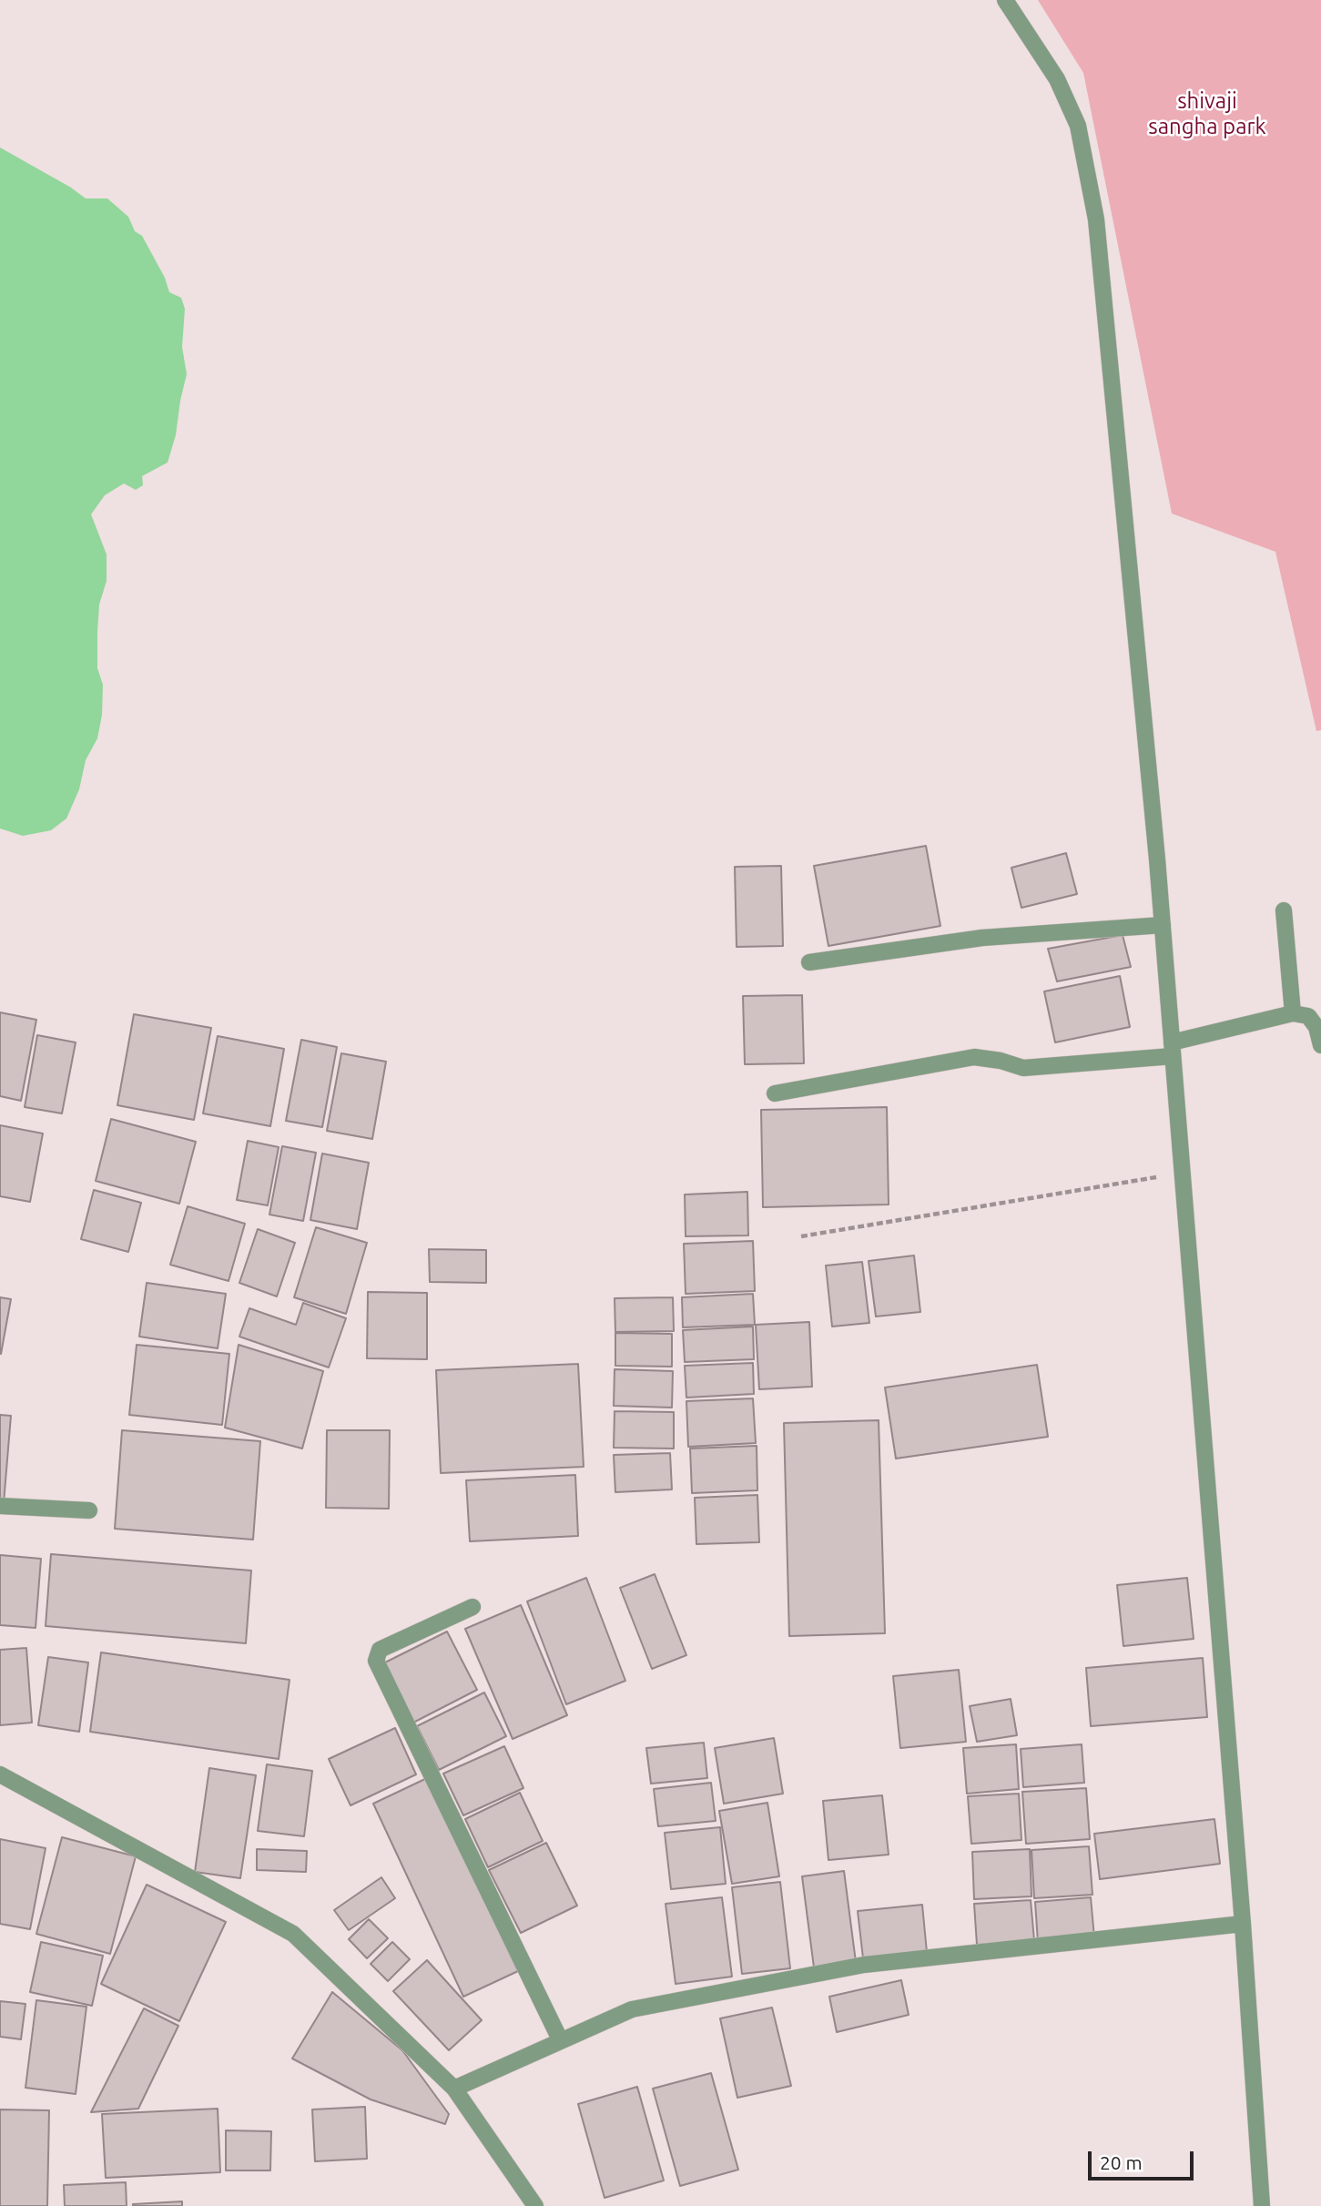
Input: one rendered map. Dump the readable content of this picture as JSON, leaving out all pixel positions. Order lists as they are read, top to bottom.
{
  "parks": ["shivaji sangha park"],
  "scale_bar": "20 m"
}
